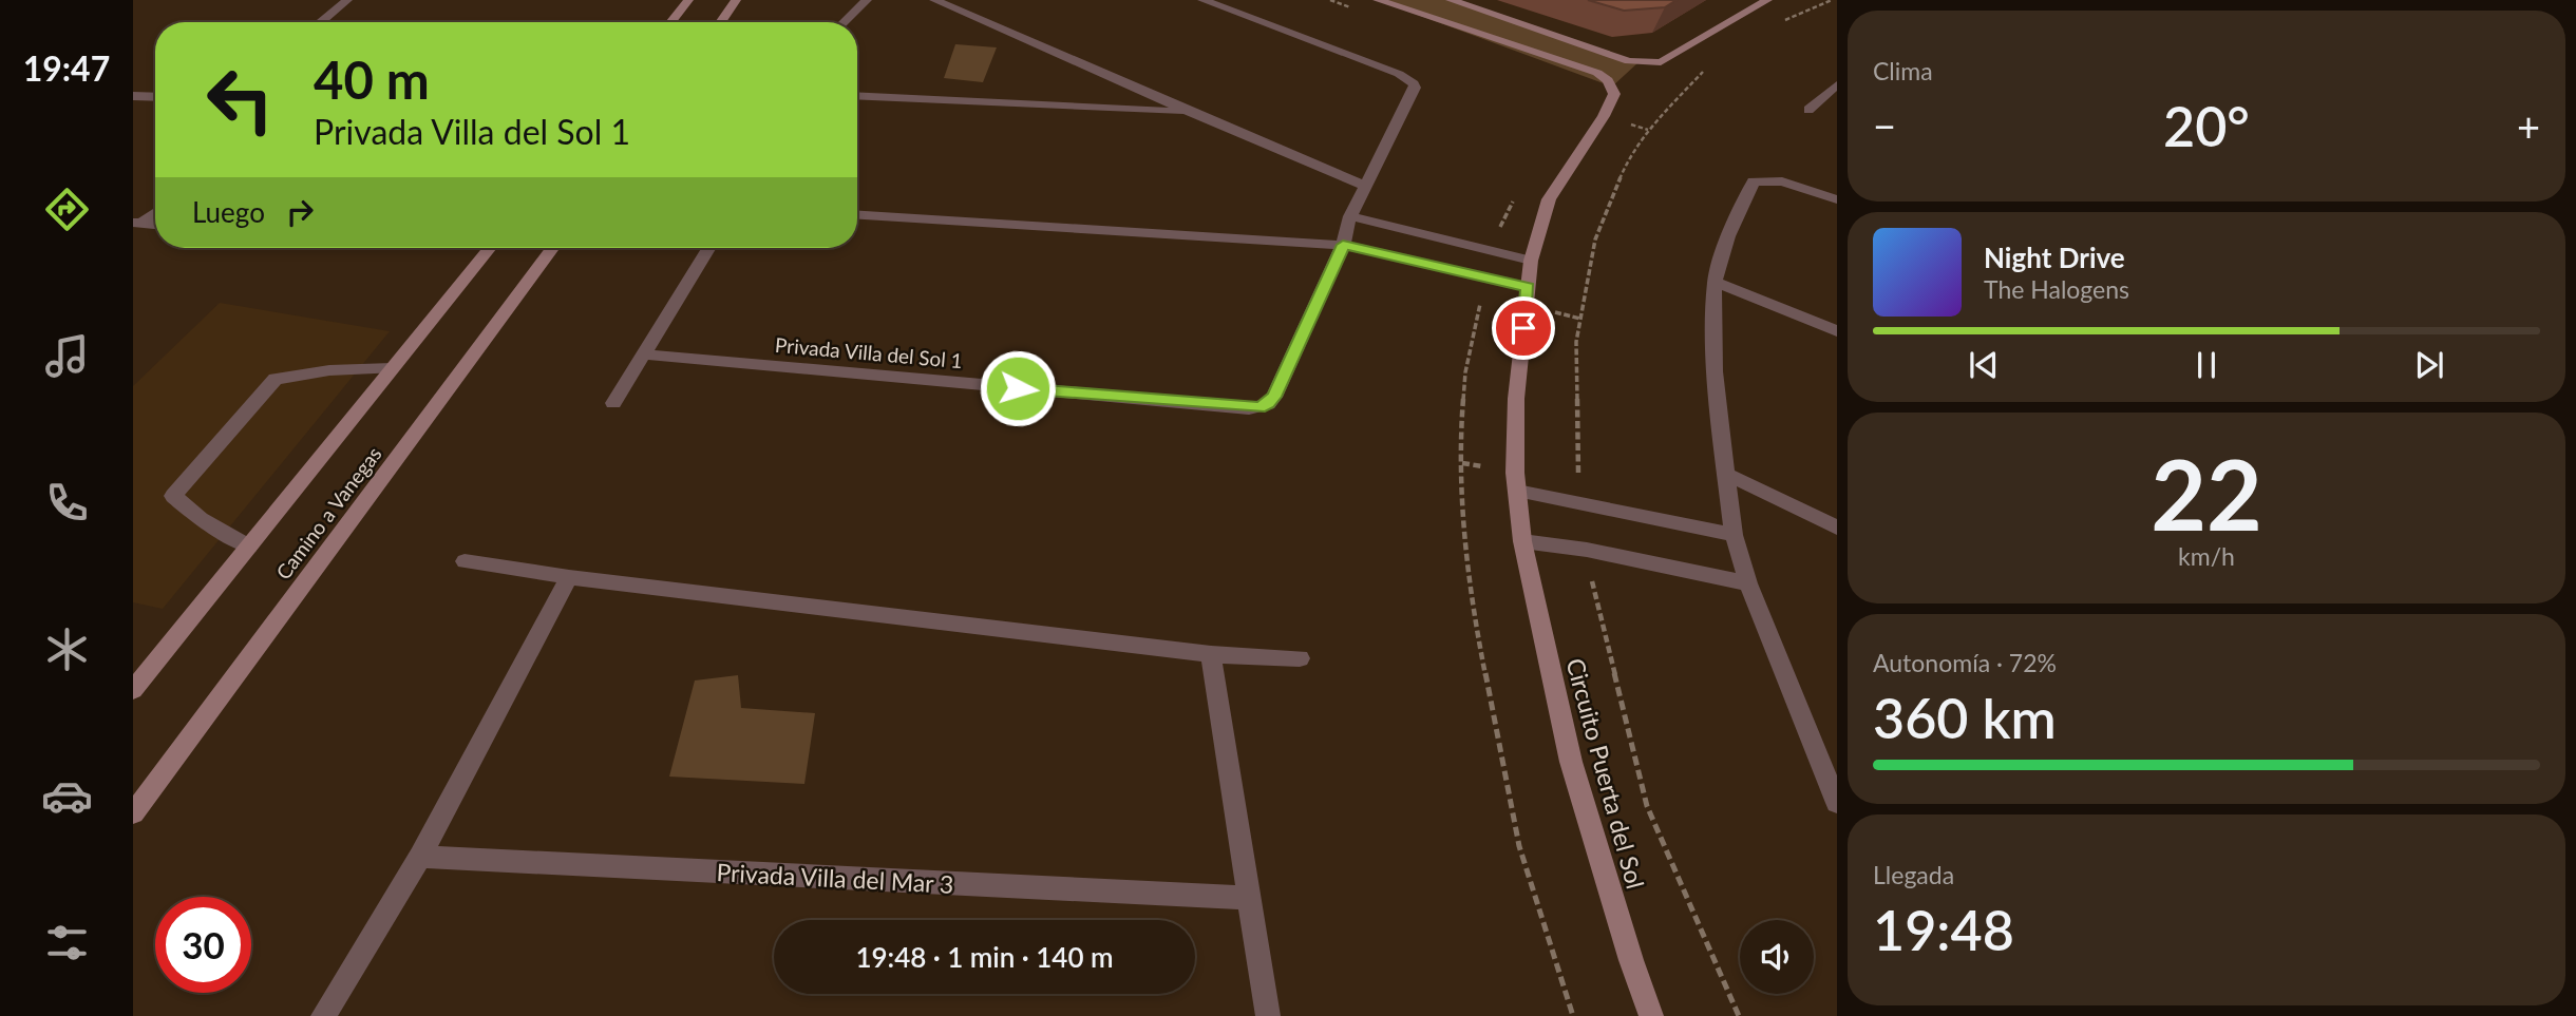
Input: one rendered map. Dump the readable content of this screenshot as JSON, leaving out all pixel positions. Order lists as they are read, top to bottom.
{
  "streets": {
    "street": [
      "Privada Villa del Sol 1",
      "Camino a Vanegas",
      "Circuito Puerta del Sol",
      "Privada Villa del Mar 3"
    ]
  },
  "page": {
    "tabs": "19:47",
    "tile": [
      "Clima",
      ["22", "km/h"],
      ["Autonomía · 72%", "360 km"],
      ["Llegada", "19:48"]
    ],
    "turn": ["40 m", "Privada Villa del Sol 1"],
    "heat": ["−", "20°", "+"],
    "then": "Luego",
    "song": ["Night Drive", "The Halogens"],
    "limit": "30",
    "trip": "19:48 · 1 min · 140 m"
  }
}
